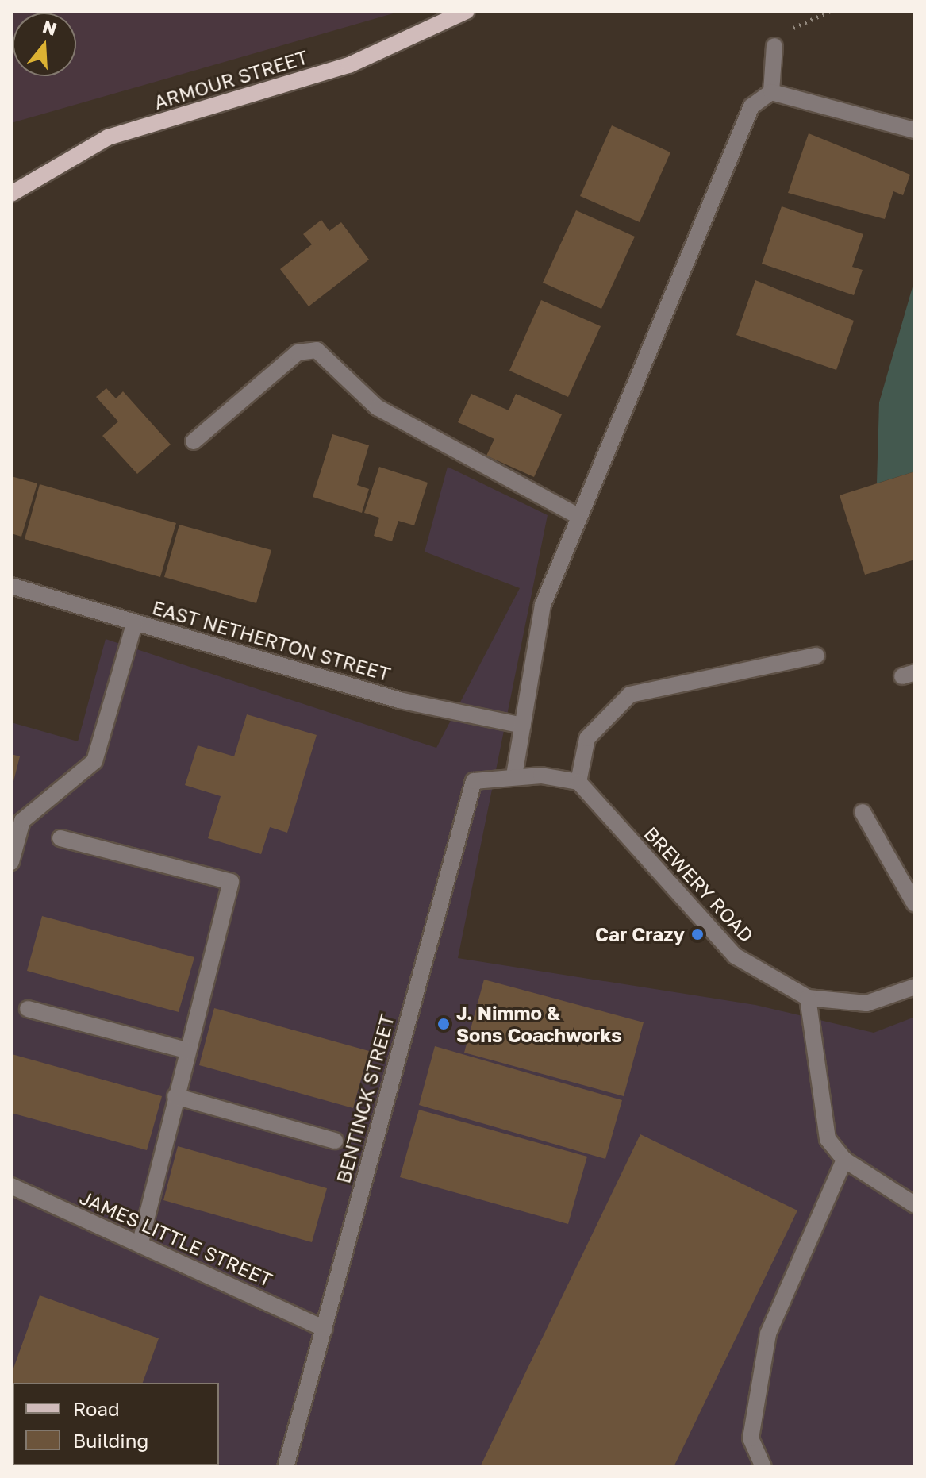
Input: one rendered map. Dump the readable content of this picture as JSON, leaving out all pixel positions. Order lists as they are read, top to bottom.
{
  "streets": {
    "main road": ["ARMOUR STREET"],
    "street": [
      "EAST NETHERTON STREET",
      "BREWERY ROAD",
      "BENTINCK STREET",
      "JAMES LITTLE STREET"
    ]
  },
  "crossings": [
    ["BENTINCK STREET", "JAMES LITTLE STREET"]
  ],
  "places": ["Car Crazy", "J. Nimmo & Sons Coachworks"],
  "legend": ["Road", "Building"],
  "north": "top"
}
